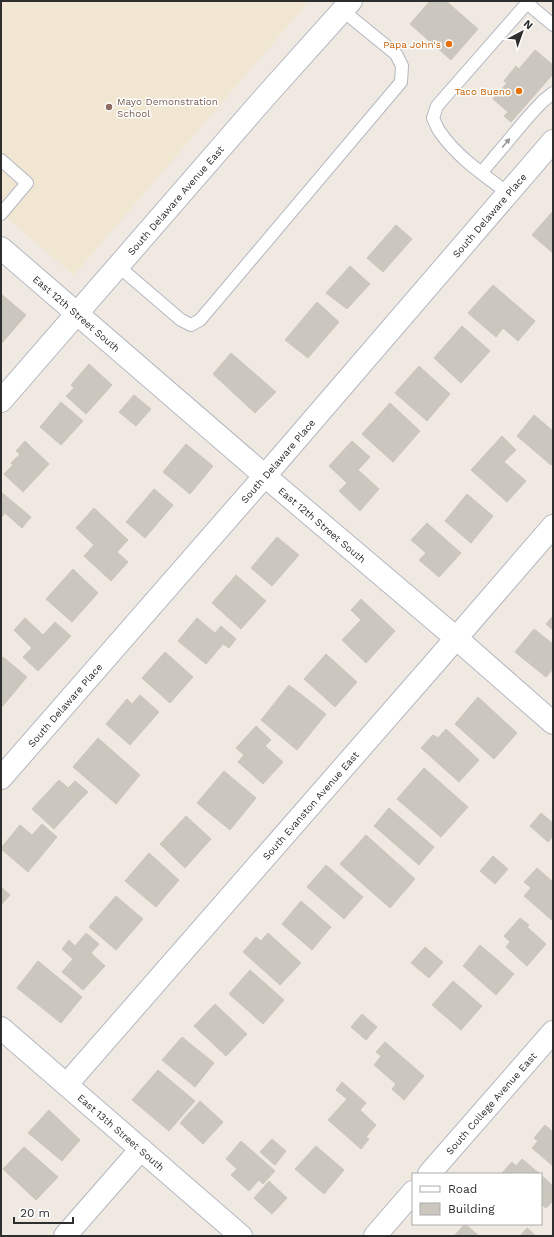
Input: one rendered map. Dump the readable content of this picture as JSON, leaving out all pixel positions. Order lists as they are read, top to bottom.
{
  "streets": {
    "street": [
      "South Delaware Avenue East",
      "South Delaware Place",
      "East 12th Street South",
      "South Evanston Avenue East",
      "South College Avenue East",
      "East 13th Street South"
    ]
  },
  "crossings": [
    ["South Delaware Avenue East", "East 12th Street South"],
    ["South Delaware Place", "East 12th Street South"],
    ["East 12th Street South", "South Evanston Avenue East"],
    ["South Evanston Avenue East", "East 13th Street South"]
  ],
  "places": ["Papa John's", "Taco Bueno", "Mayo Demonstration School"],
  "legend": ["Road", "Building"],
  "scale_bar": "20 m",
  "north": "top right"
}
